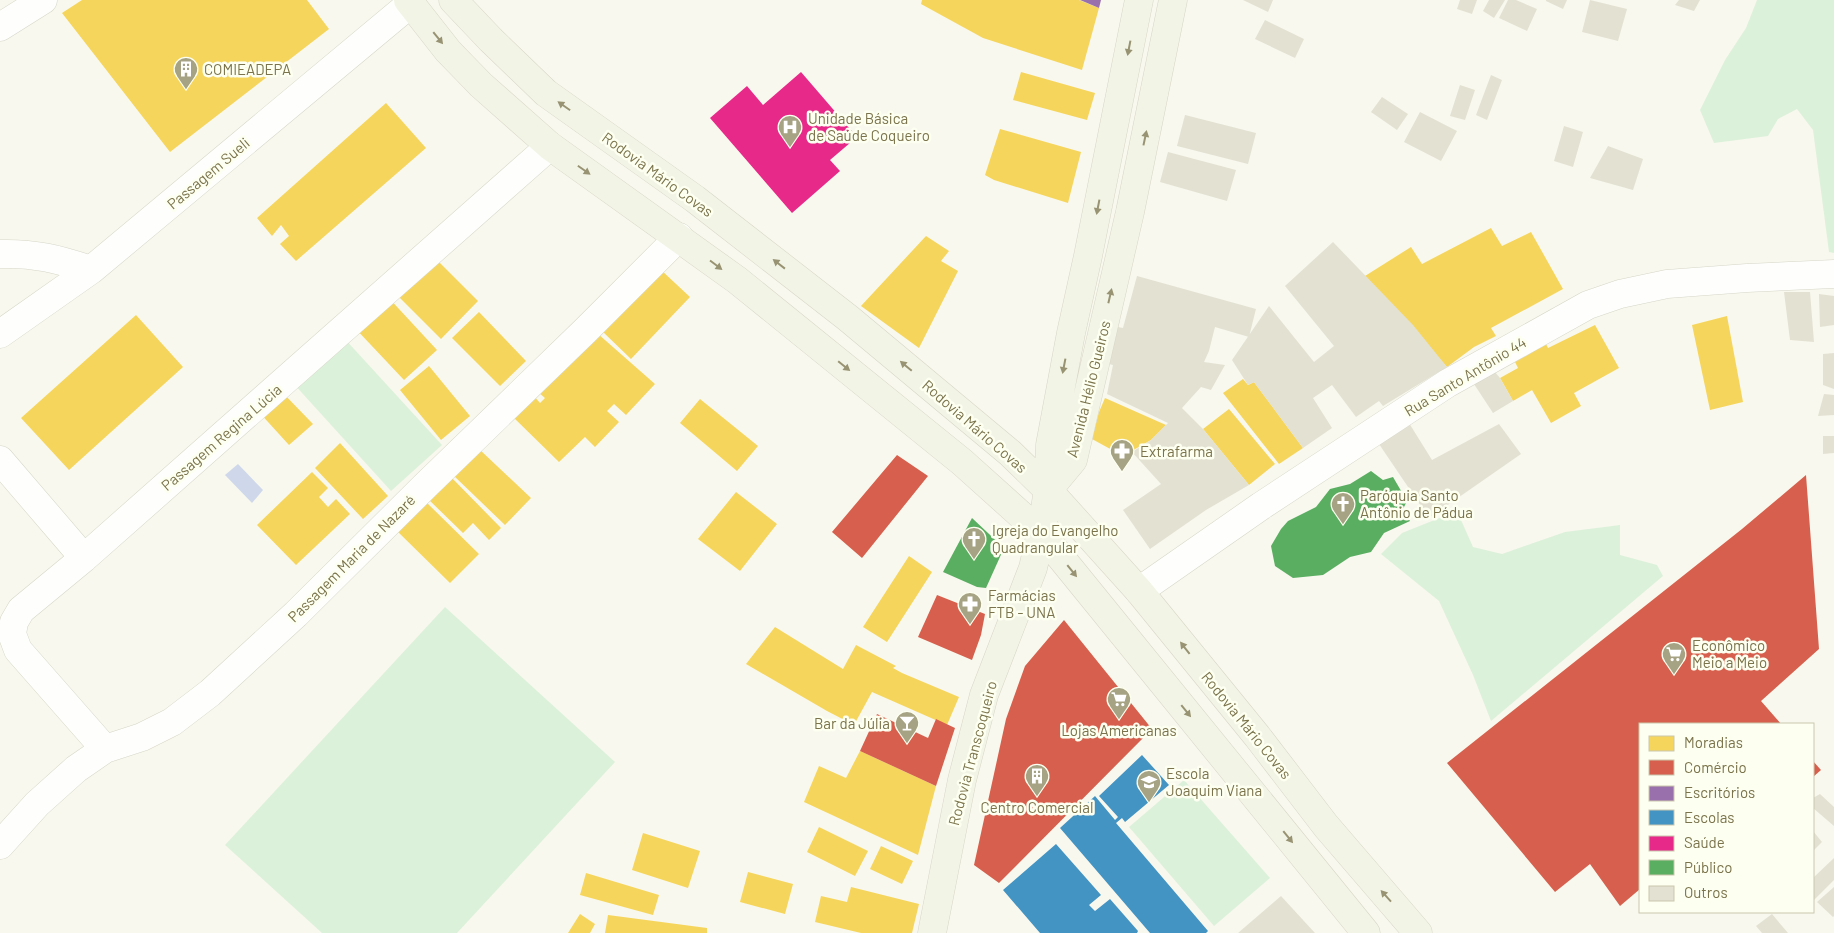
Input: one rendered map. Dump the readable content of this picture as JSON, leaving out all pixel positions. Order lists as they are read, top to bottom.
{
  "streets": {
    "main road": ["Rodovia Mário Covas", "Avenida Hélio Gueiros", "Rodovia Transcoqueiro"],
    "street": [
      "Passagem Sueli",
      "Rua Santo Antônio 44",
      "Passagem Regina Lúcia",
      "Passagem Maria de Nazaré"
    ]
  },
  "crossings": [
    ["Rodovia Mário Covas", "Rua Santo Antônio 44"],
    ["Rodovia Mário Covas", "Avenida Hélio Gueiros"],
    ["Rodovia Mário Covas", "Rodovia Transcoqueiro"],
    ["Avenida Hélio Gueiros", "Rodovia Transcoqueiro"],
    ["Passagem Regina Lúcia", "Passagem Maria de Nazaré"]
  ],
  "places": {
    "building": ["COMIEADEPA", "Centro Comercial"],
    "hospital": ["Unidade Básica de Saúde Coqueiro"],
    "pharmacy": ["Extrafarma", "Farmácias FTB - UNA"],
    "church": ["Paróquia Santo Antônio de Pádua", "Igreja do Evangelho Quadrangular"],
    "supermarket": ["Econômico Meio a Meio", "Lojas Americanas"],
    "bar": ["Bar da Júlia"],
    "school or university": ["Escola Joaquim Viana"]
  },
  "legend": [
    "Moradias",
    "Comércio",
    "Escritórios",
    "Escolas",
    "Saúde",
    "Público",
    "Outros"
  ]
}
